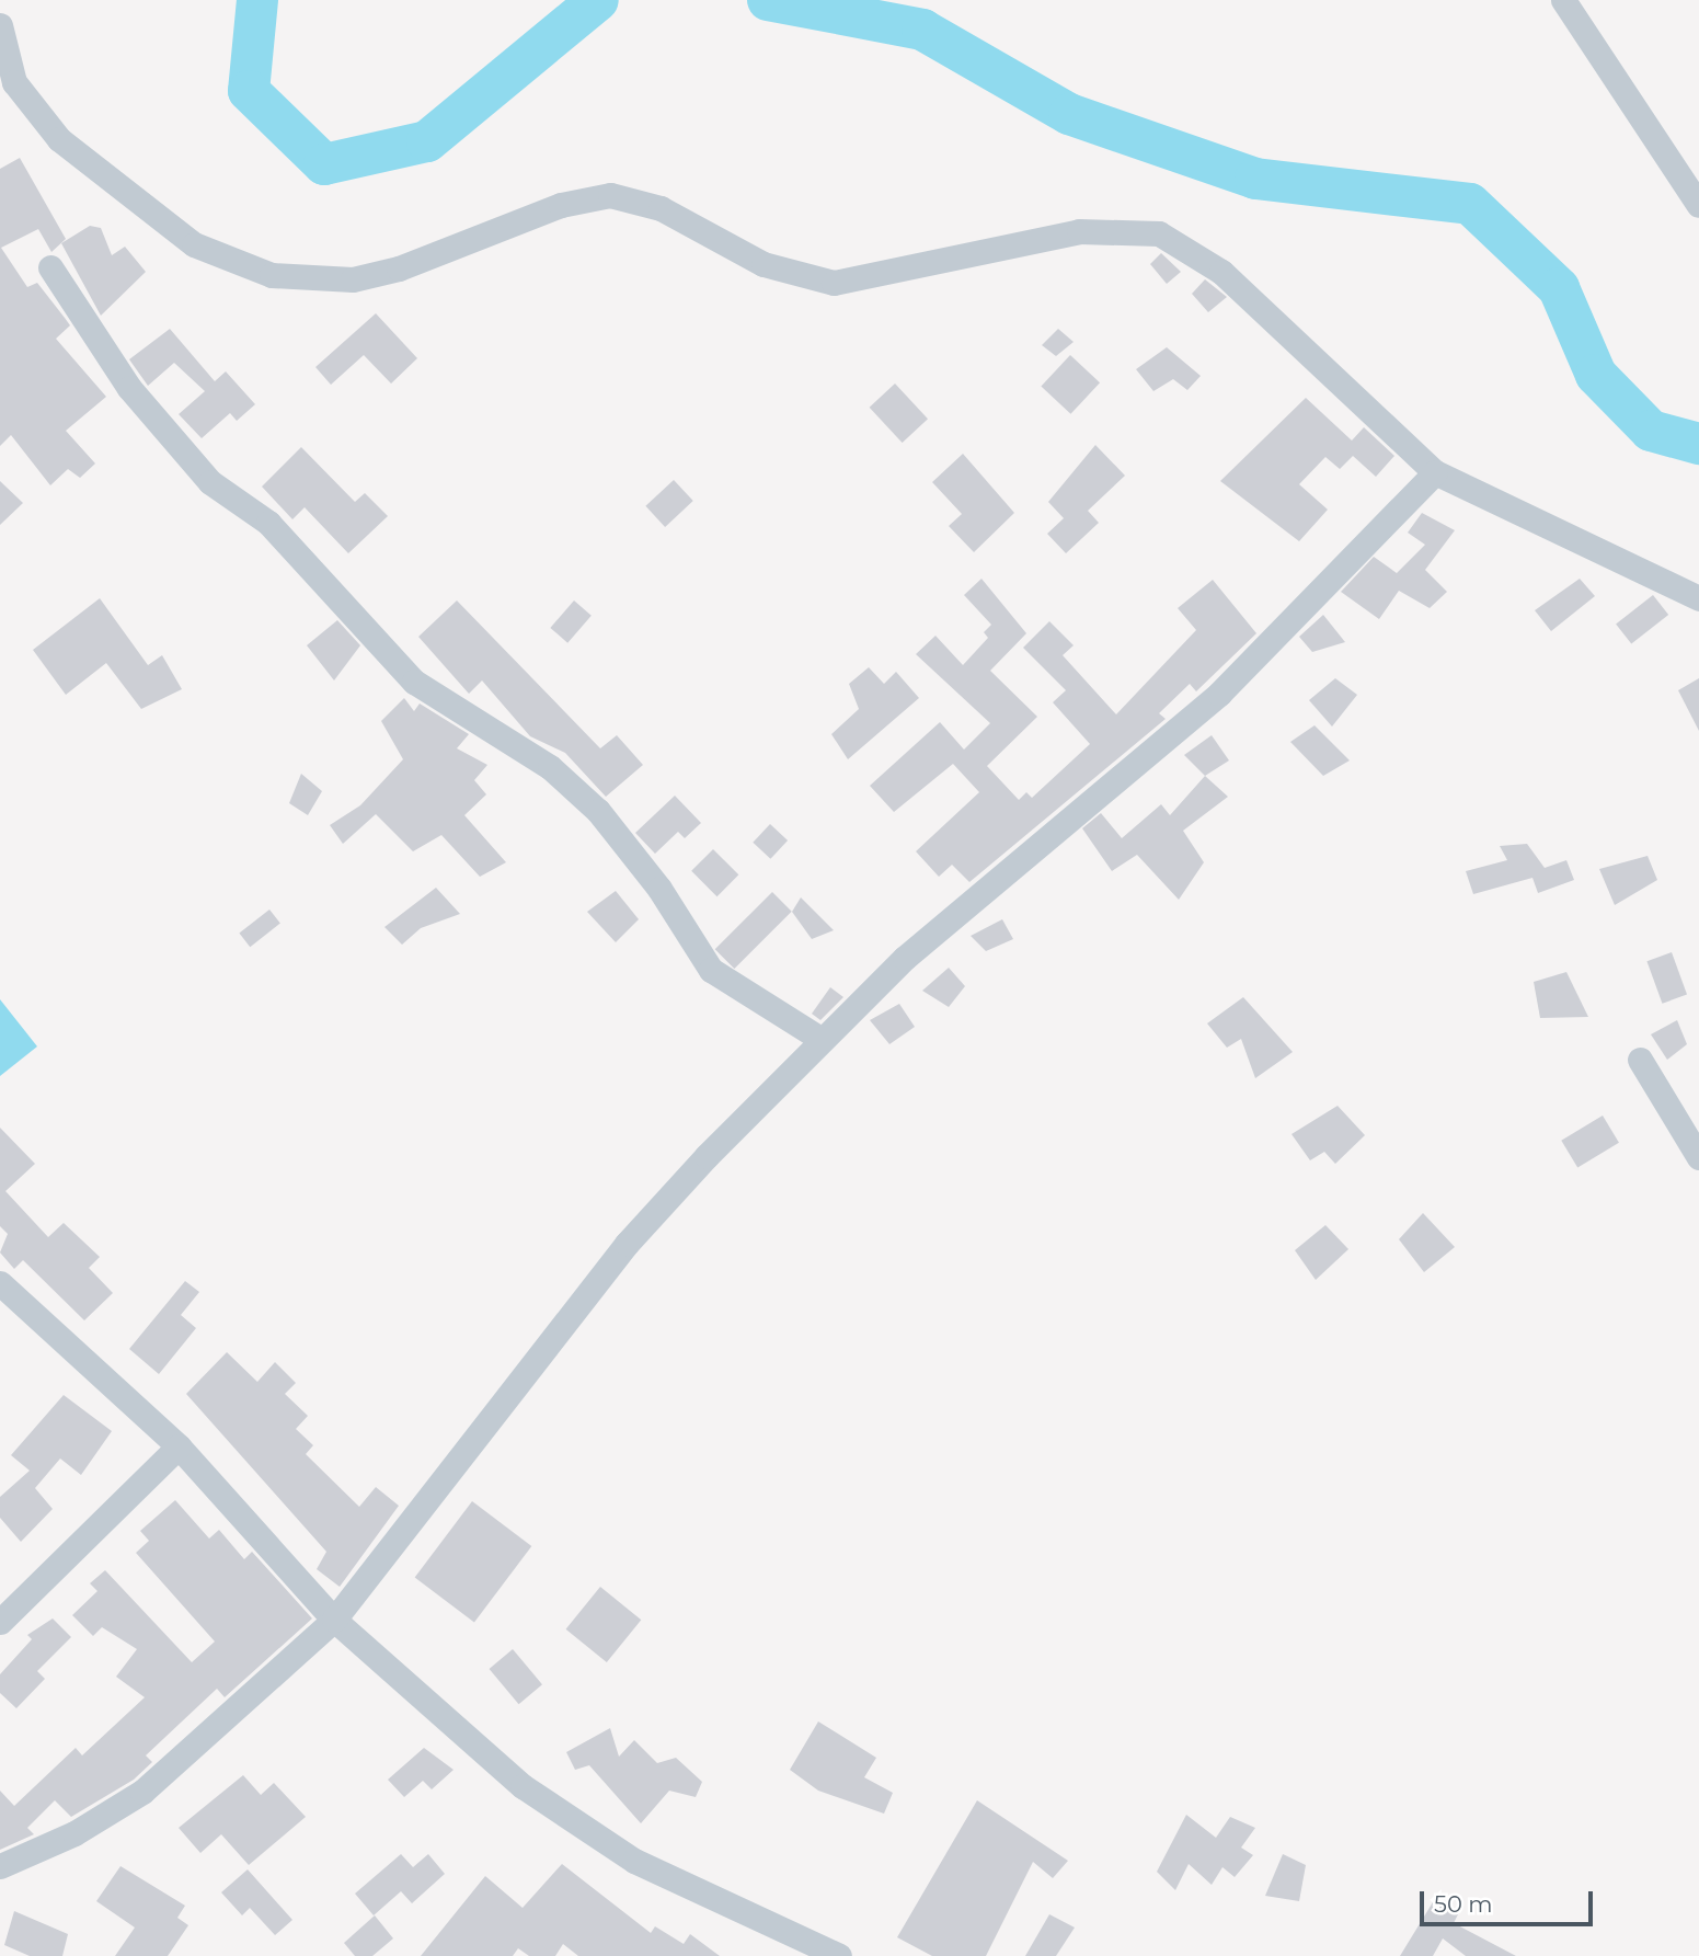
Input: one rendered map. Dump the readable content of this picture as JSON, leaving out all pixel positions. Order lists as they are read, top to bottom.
{
  "scale_bar": "50 m"
}
